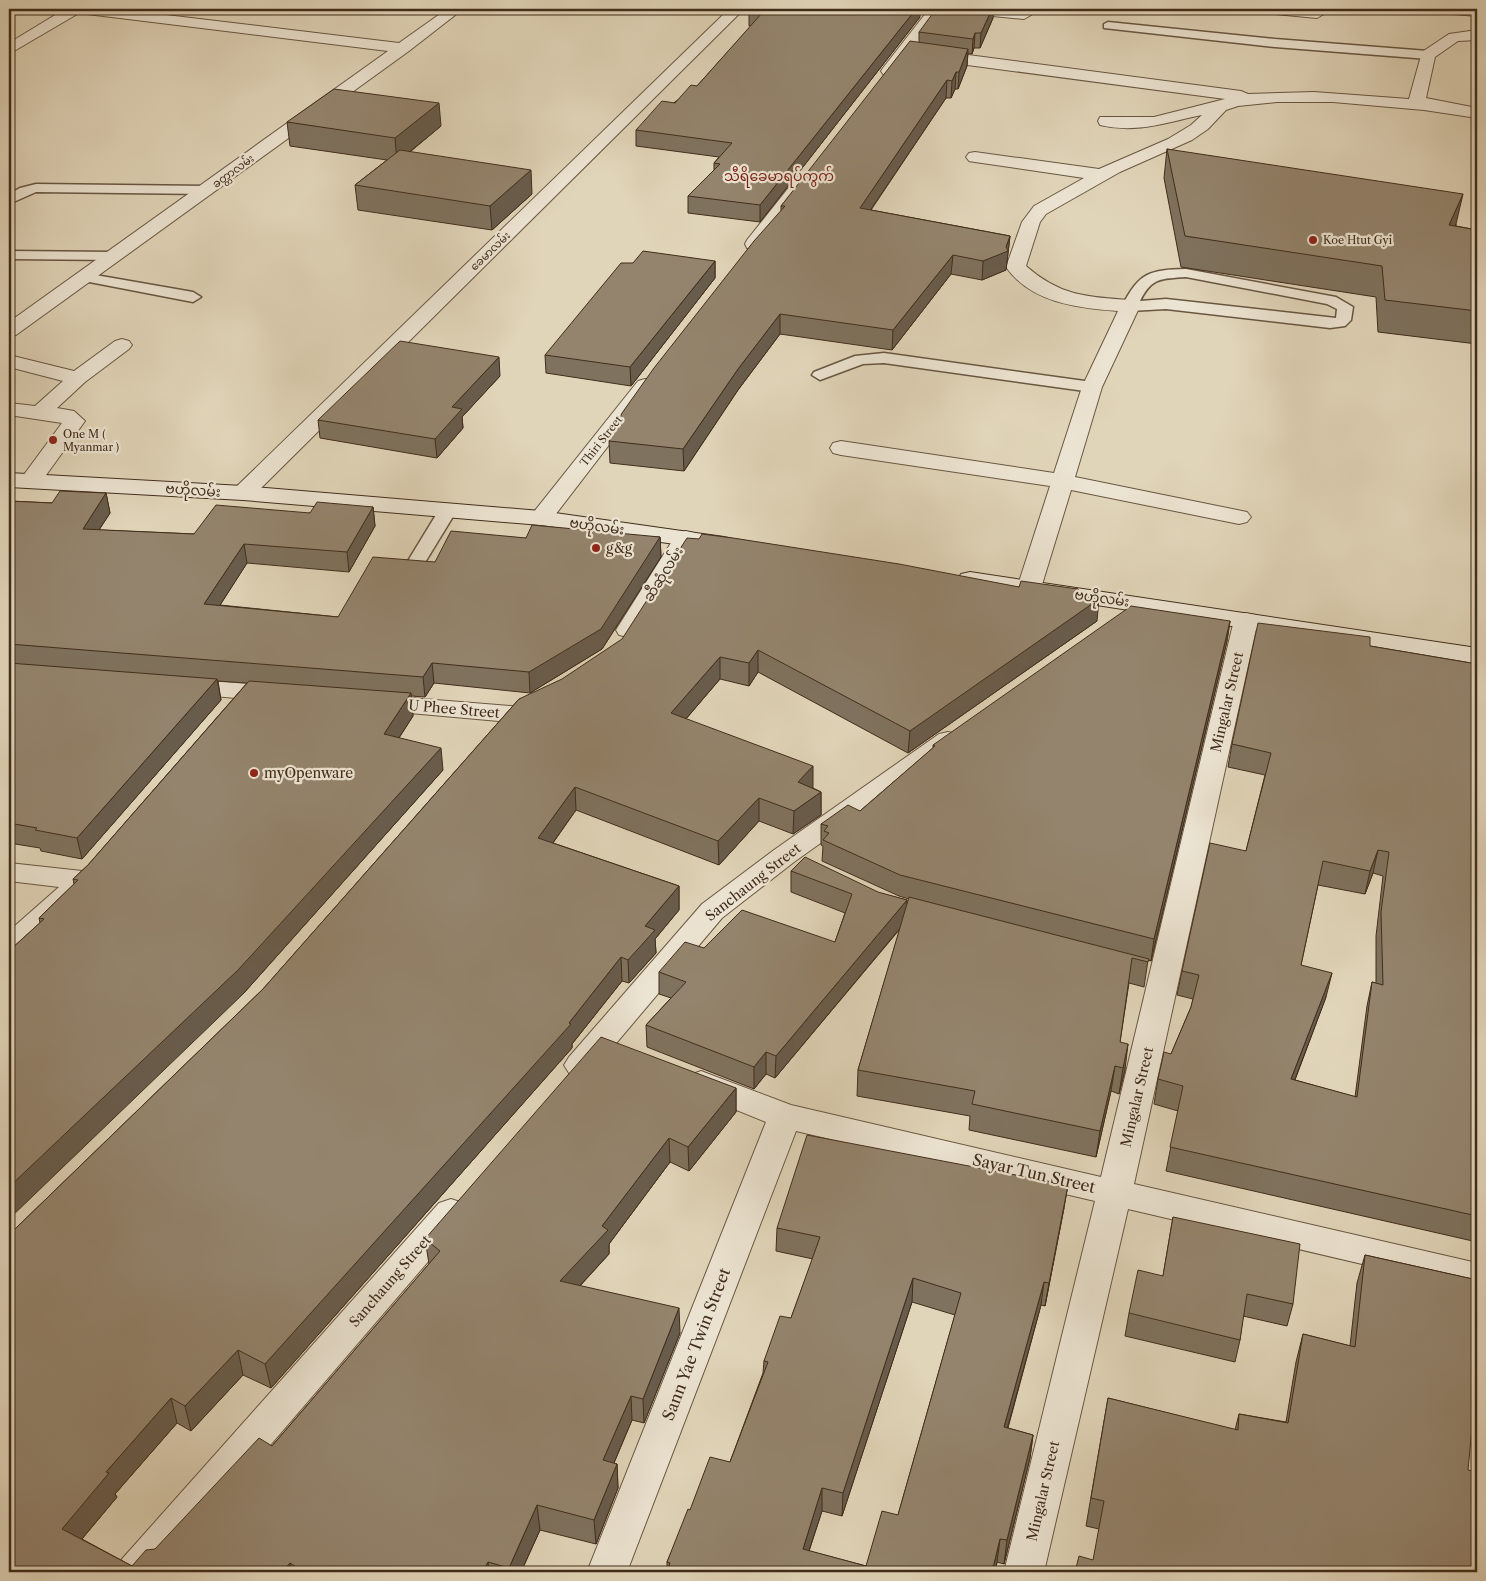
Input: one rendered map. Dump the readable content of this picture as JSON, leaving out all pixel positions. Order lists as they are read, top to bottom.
{
  "streets": {
    "street": [
      "ခတ္တာလမ်း",
      "ခေမာလမ်း",
      "Thiri Street",
      "ဗဟိုလမ်း",
      "ဆီဆုံလမ်း",
      "Mingalar Street",
      "U Phee Street",
      "Sanchaung Street",
      "Sayar Tun Street",
      "Sann Yae Twin Street"
    ]
  },
  "crossings": [
    ["ခေမာလမ်း", "ဗဟိုလမ်း"],
    ["Thiri Street", "ဗဟိုလမ်း"],
    ["ဗဟိုလမ်း", "ဆီဆုံလမ်း"],
    ["ဗဟိုလမ်း", "Mingalar Street"],
    ["Mingalar Street", "Sayar Tun Street"],
    ["Sayar Tun Street", "Sann Yae Twin Street"]
  ],
  "districts": ["သီရိခေမာရပ်ကွက်"],
  "places": [
    "Koe Htut Gyi",
    "One M ( Myanmar )",
    "g&g",
    "myOpenware"
  ]
}
